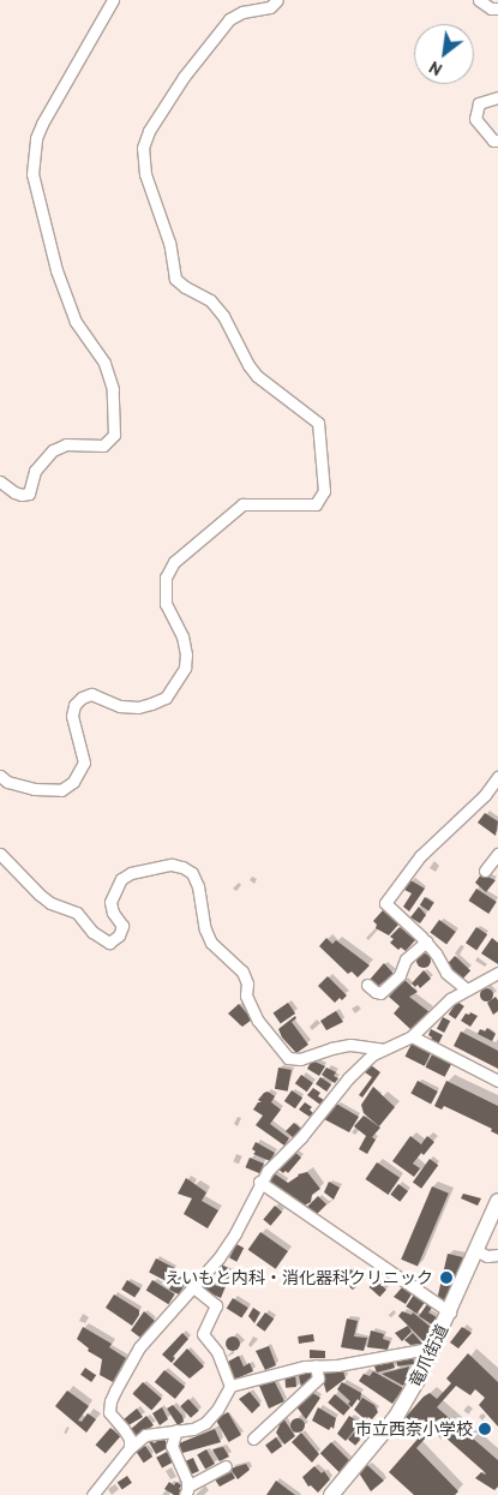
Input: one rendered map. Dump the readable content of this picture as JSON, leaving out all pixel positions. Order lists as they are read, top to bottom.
{
  "streets": {
    "main road": ["竜爪街道"]
  },
  "places": ["えいもと内科・消化器科クリニック", "市立西奈小学校"],
  "north": "bottom left"
}
